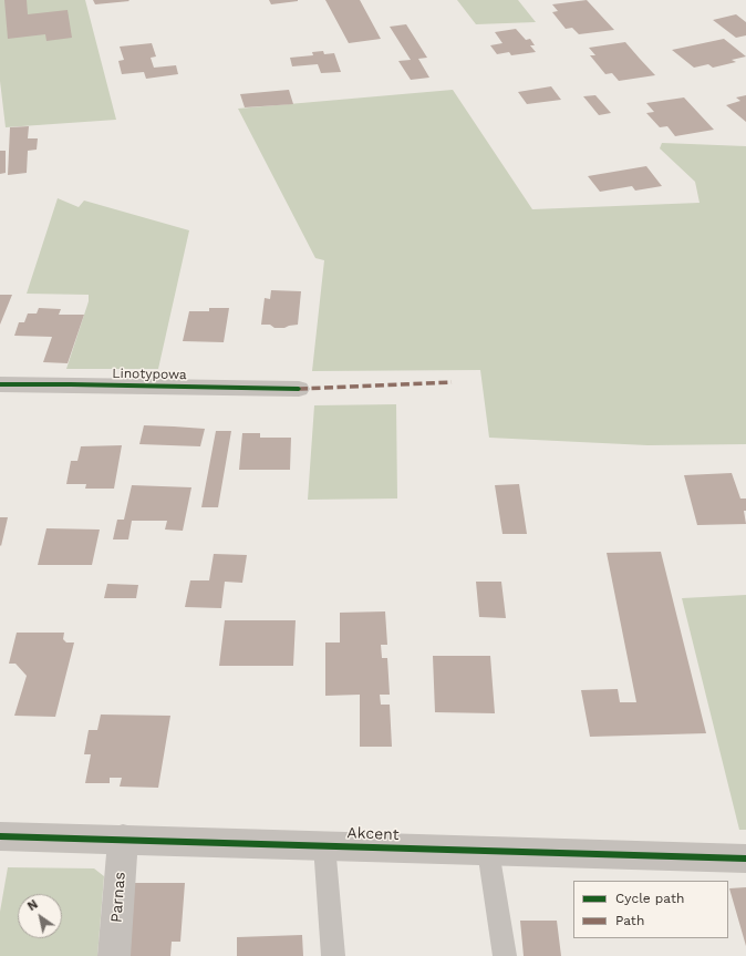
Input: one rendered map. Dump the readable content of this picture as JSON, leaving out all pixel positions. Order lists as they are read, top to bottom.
{
  "streets": {
    "street": ["Linotypowa", "Akcent", "Parnas"]
  },
  "crossings": [
    ["Akcent", "Parnas"]
  ],
  "legend": ["Cycle path", "Path"],
  "north": "top left"
}
